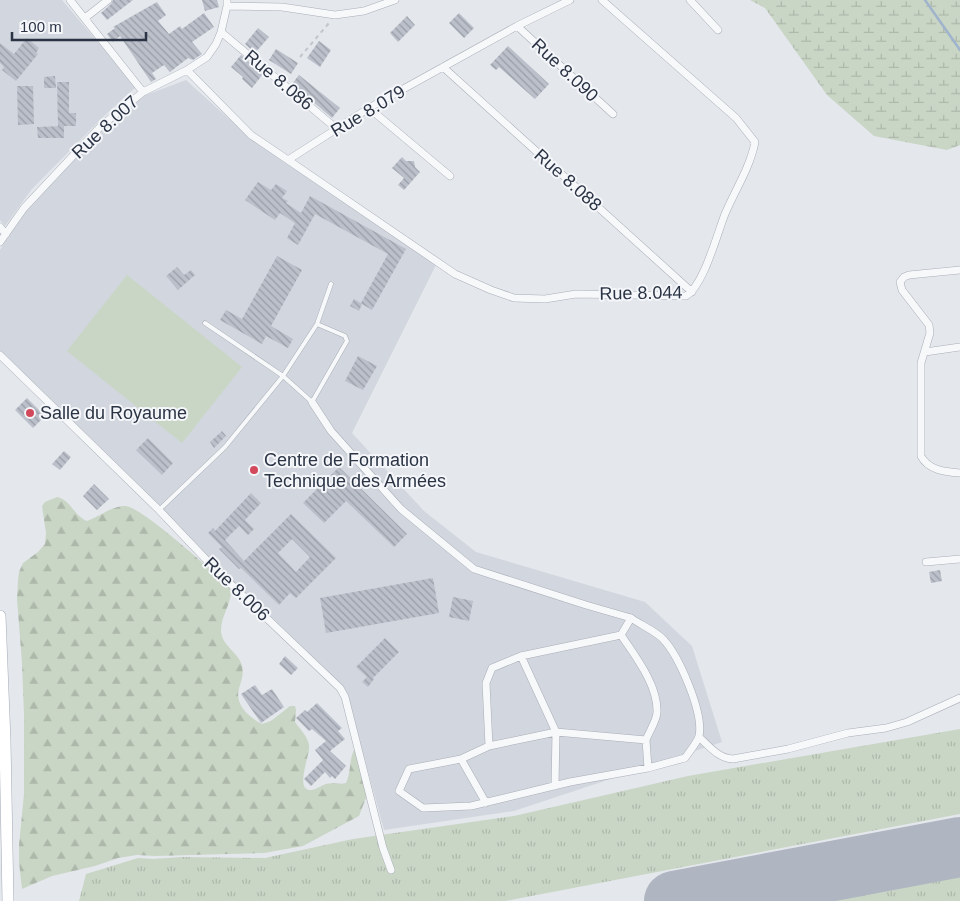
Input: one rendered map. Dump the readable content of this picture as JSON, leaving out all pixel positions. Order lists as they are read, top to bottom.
{
  "streets": {
    "street": [
      "Rue 8.090",
      "Rue 8.086",
      "Rue 8.079",
      "Rue 8.007",
      "Rue 8.088",
      "Rue 8.044",
      "Rue 8.006"
    ]
  },
  "crossings": [
    ["Rue 8.090", "Rue 8.079"],
    ["Rue 8.086", "Rue 8.079"],
    ["Rue 8.086", "Rue 8.007"],
    ["Rue 8.079", "Rue 8.088"],
    ["Rue 8.079", "Rue 8.044"],
    ["Rue 8.088", "Rue 8.044"]
  ],
  "places": ["Salle du Royaume", "Centre de Formation Technique des Armées"],
  "scale_bar": "100 m"
}
